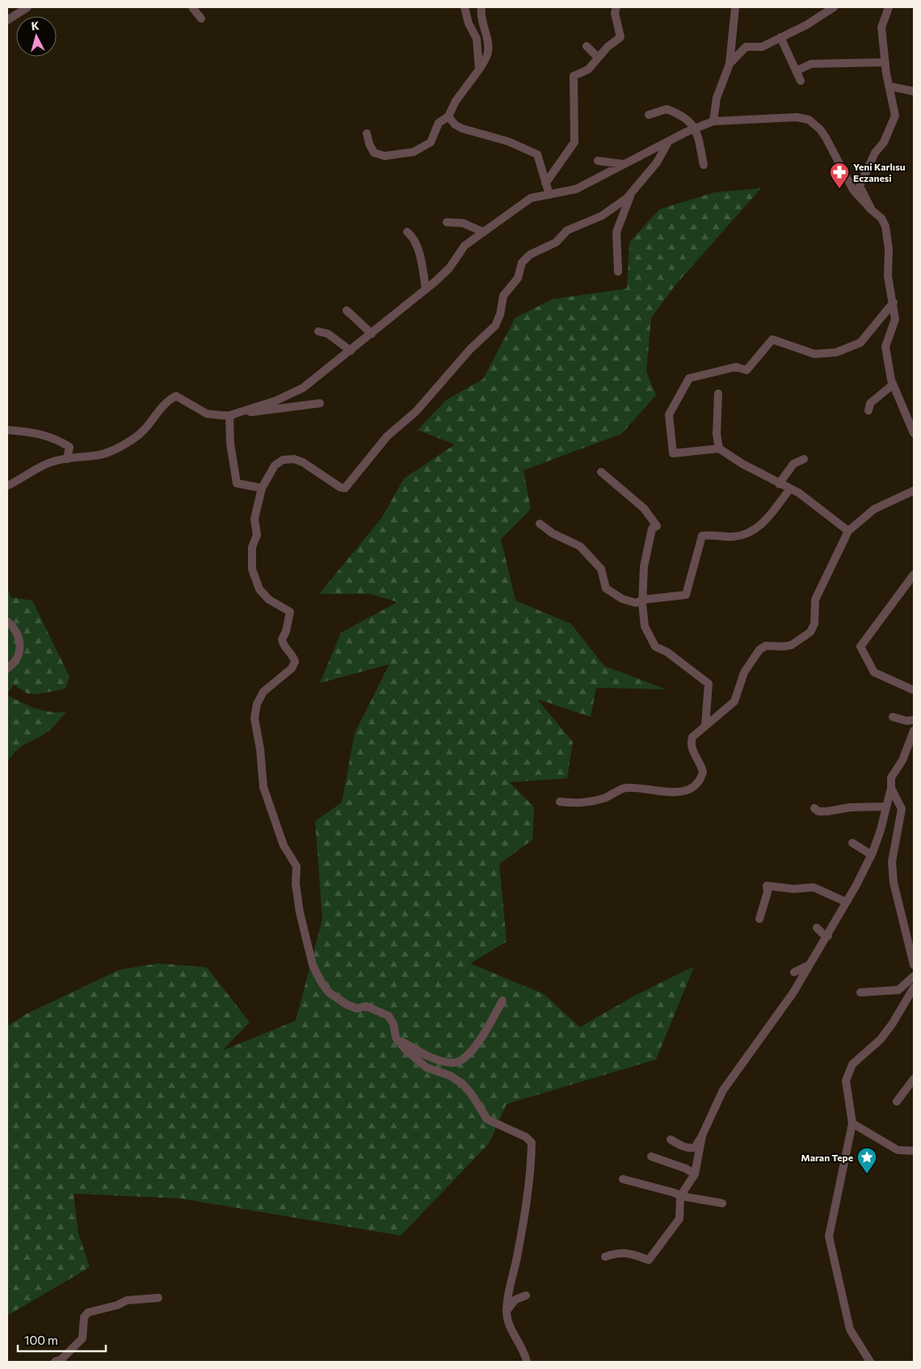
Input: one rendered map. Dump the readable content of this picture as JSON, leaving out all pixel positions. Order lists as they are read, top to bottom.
{
  "places": {
    "pharmacy": ["Yeni Karlısu Eczanesi"],
    "place": ["Maran Tepe"]
  },
  "scale_bar": "100 m",
  "north": "top"
}
